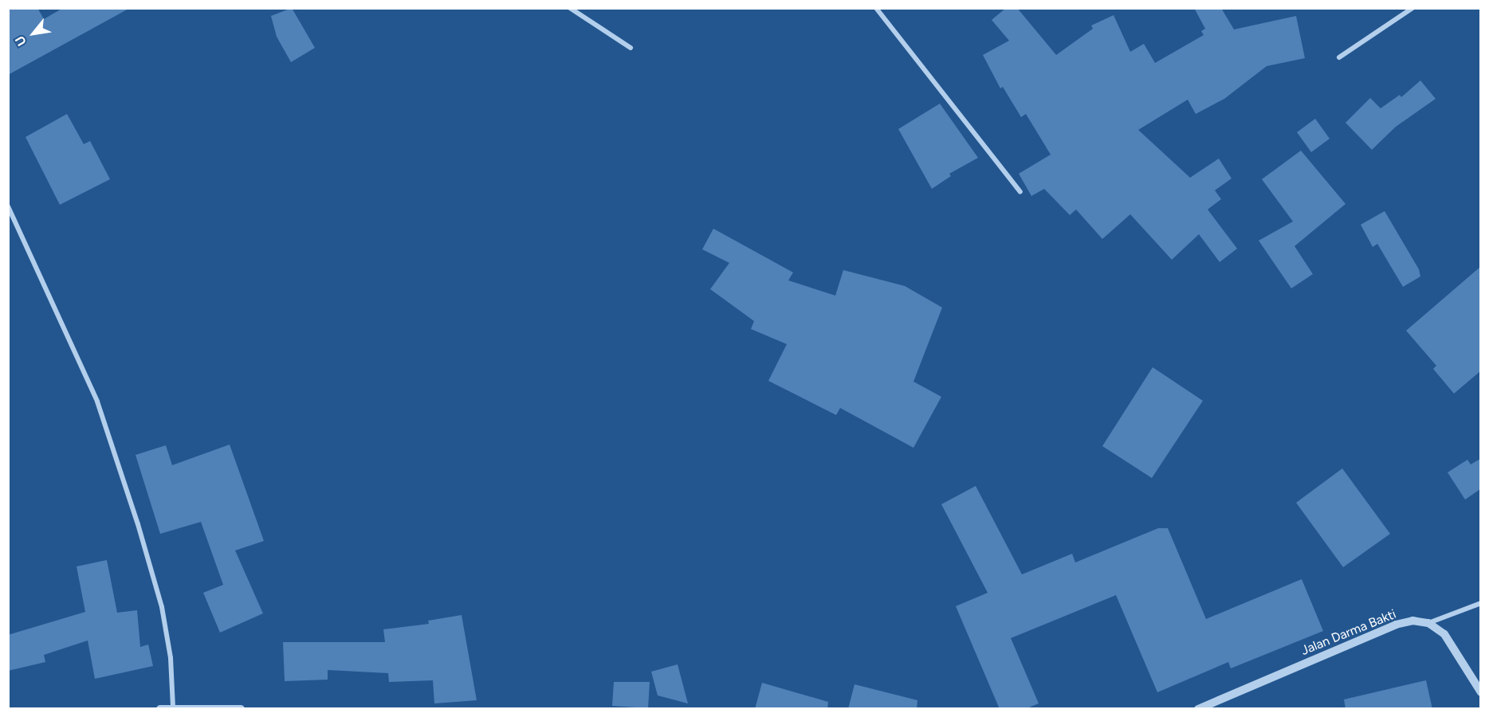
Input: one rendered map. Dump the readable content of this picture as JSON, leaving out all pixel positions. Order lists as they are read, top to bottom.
{
  "streets": {
    "street": ["Jalan Darma Bakti"]
  },
  "north": "bottom left"
}
